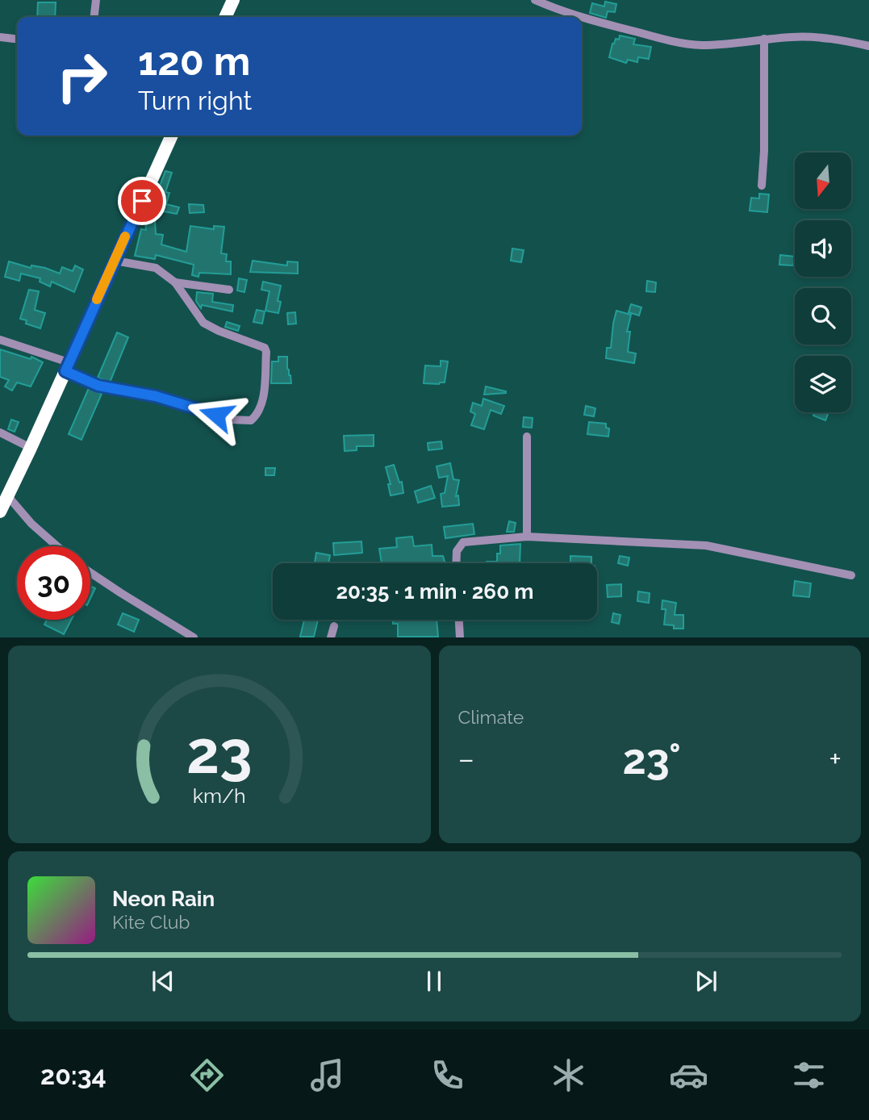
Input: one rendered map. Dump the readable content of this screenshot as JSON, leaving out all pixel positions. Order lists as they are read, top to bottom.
{
  "north": "bottom",
  "page": {
    "turn": ["120 m", "Turn right"],
    "limit": "30",
    "trip": "20:35 · 1 min · 260 m",
    "tile": "Climate",
    "heat": ["−", "23°", "+"],
    "song": ["Neon Rain", "Kite Club"],
    "tabs": "20:34",
    "gauge": ["23", "km/h"]
  }
}
